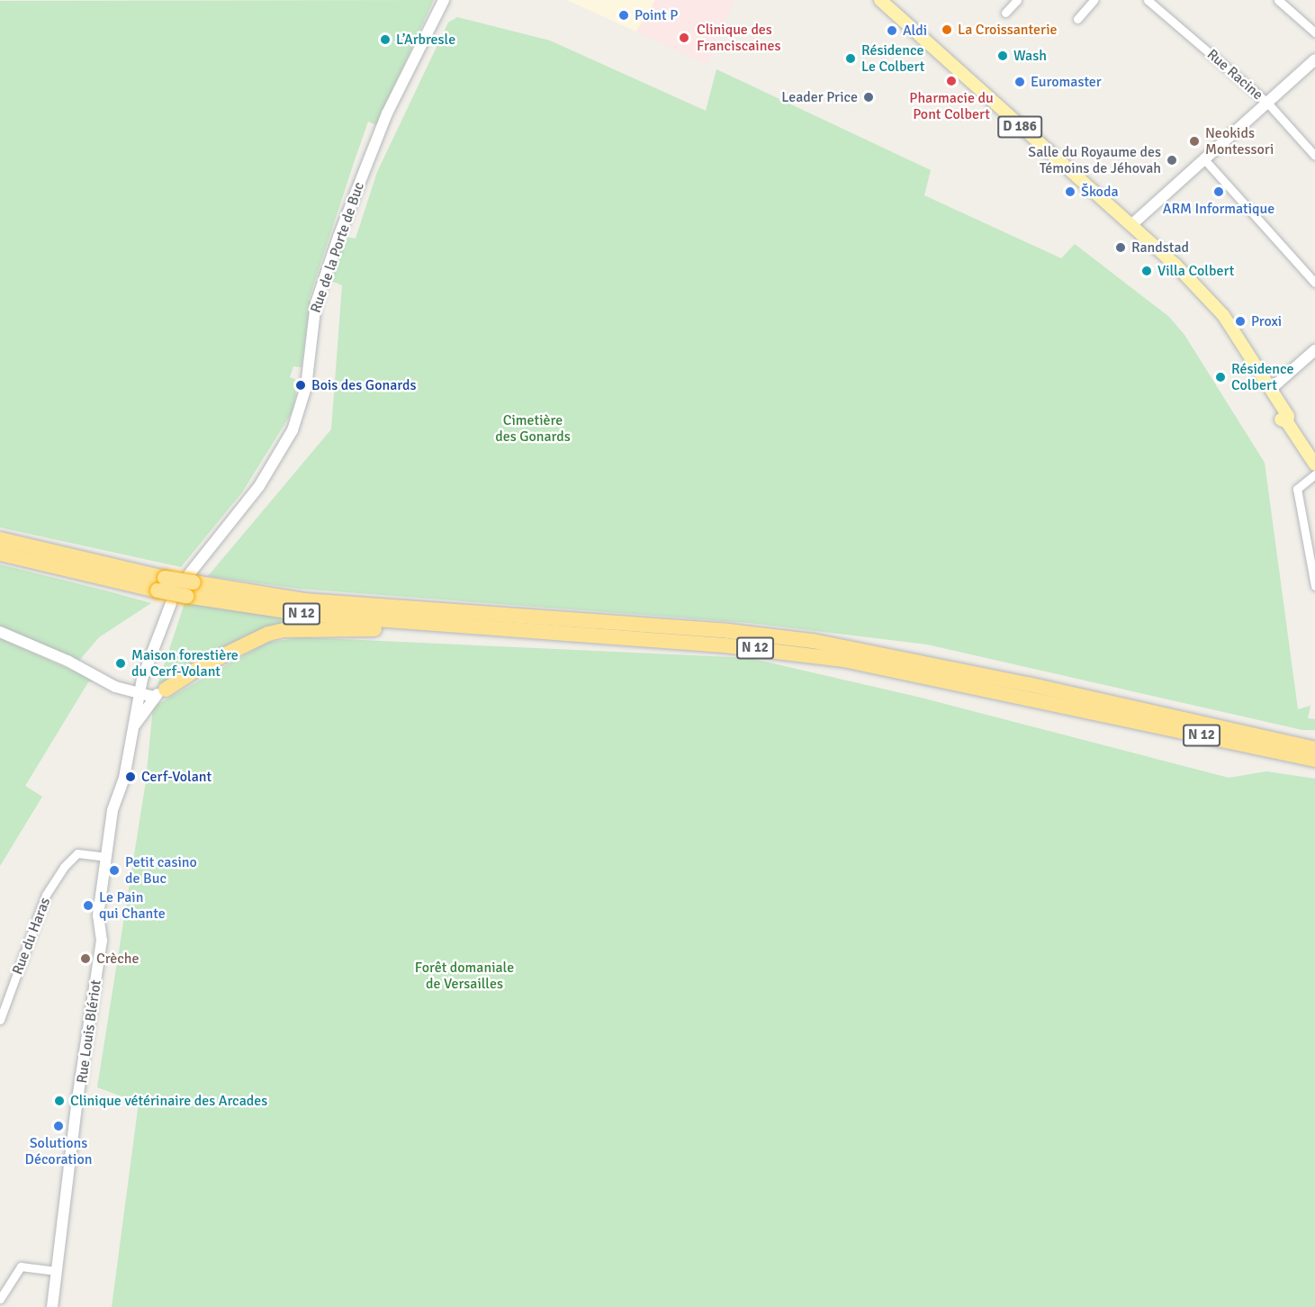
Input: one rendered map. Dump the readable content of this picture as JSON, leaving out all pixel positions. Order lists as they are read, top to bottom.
{
  "streets": {
    "highway": ["N 12"],
    "main road": ["D 186", "Rue de la Porte de Buc", "Rue Louis Blériot"],
    "street": ["Rue Racine", "Rue du Haras"]
  },
  "crossings": [
    ["Rue de la Porte de Buc", "N 12"],
    ["Rue du Haras", "Rue Louis Blériot"]
  ],
  "parks": ["Cimetière des Gonards", "Forêt domaniale de Versailles"],
  "places": [
    "Point P",
    "La Croissanterie",
    "Aldi",
    "Clinique des Franciscaines",
    "L’Arbresle",
    "Wash",
    "Résidence Le Colbert",
    "Pharmacie du Pont Colbert",
    "Euromaster",
    "Leader Price",
    "Neokids Montessori",
    "Salle du Royaume des Témoins de Jéhovah",
    "Škoda",
    "ARM Informatique",
    "Randstad",
    "Villa Colbert",
    "Proxi",
    "Résidence Colbert",
    "Bois des Gonards",
    "Maison forestière du Cerf-Volant",
    "Cerf-Volant",
    "Petit casino de Buc",
    "Le Pain qui Chante",
    "Crèche",
    "Clinique vétérinaire des Arcades",
    "Solutions Décoration"
  ]
}
